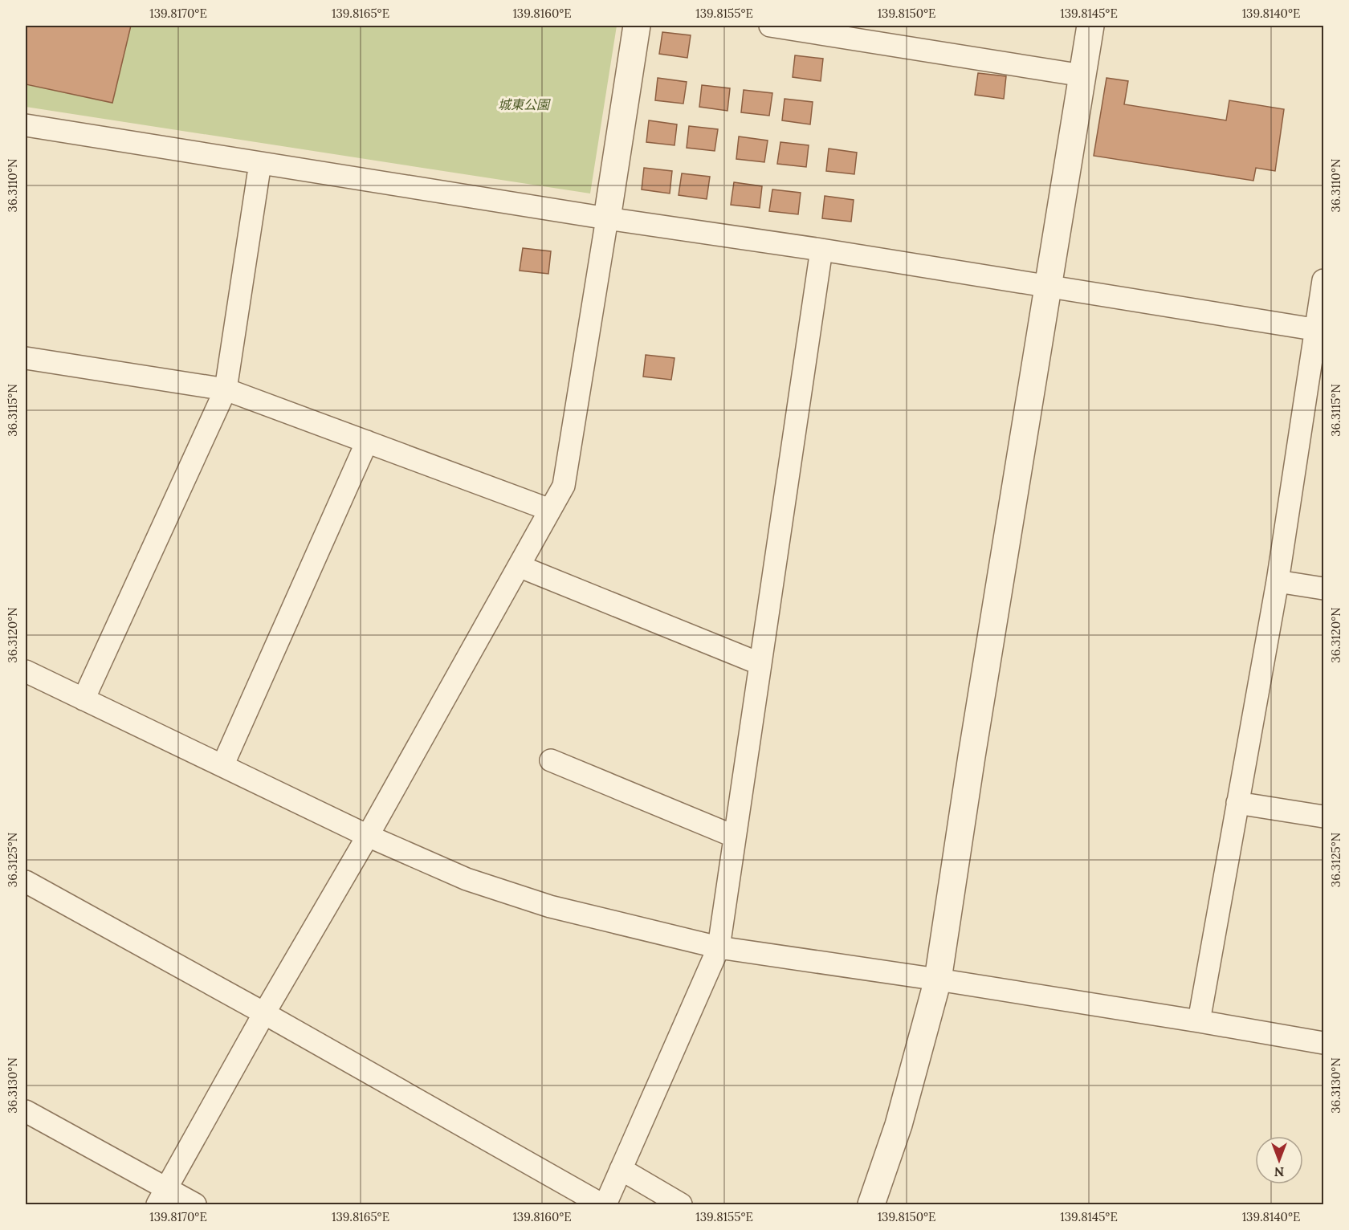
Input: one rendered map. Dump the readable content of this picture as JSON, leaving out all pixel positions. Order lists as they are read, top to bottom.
{
  "parks": ["城東公園"],
  "north": "bottom",
  "coordinates": [
    "139.8170°E",
    "139.8165°E",
    "139.8160°E",
    "139.8155°E",
    "139.8150°E",
    "139.8145°E",
    "139.8140°E",
    "36.3110°N",
    "36.3115°N",
    "36.3120°N",
    "36.3125°N",
    "36.3130°N"
  ]
}
